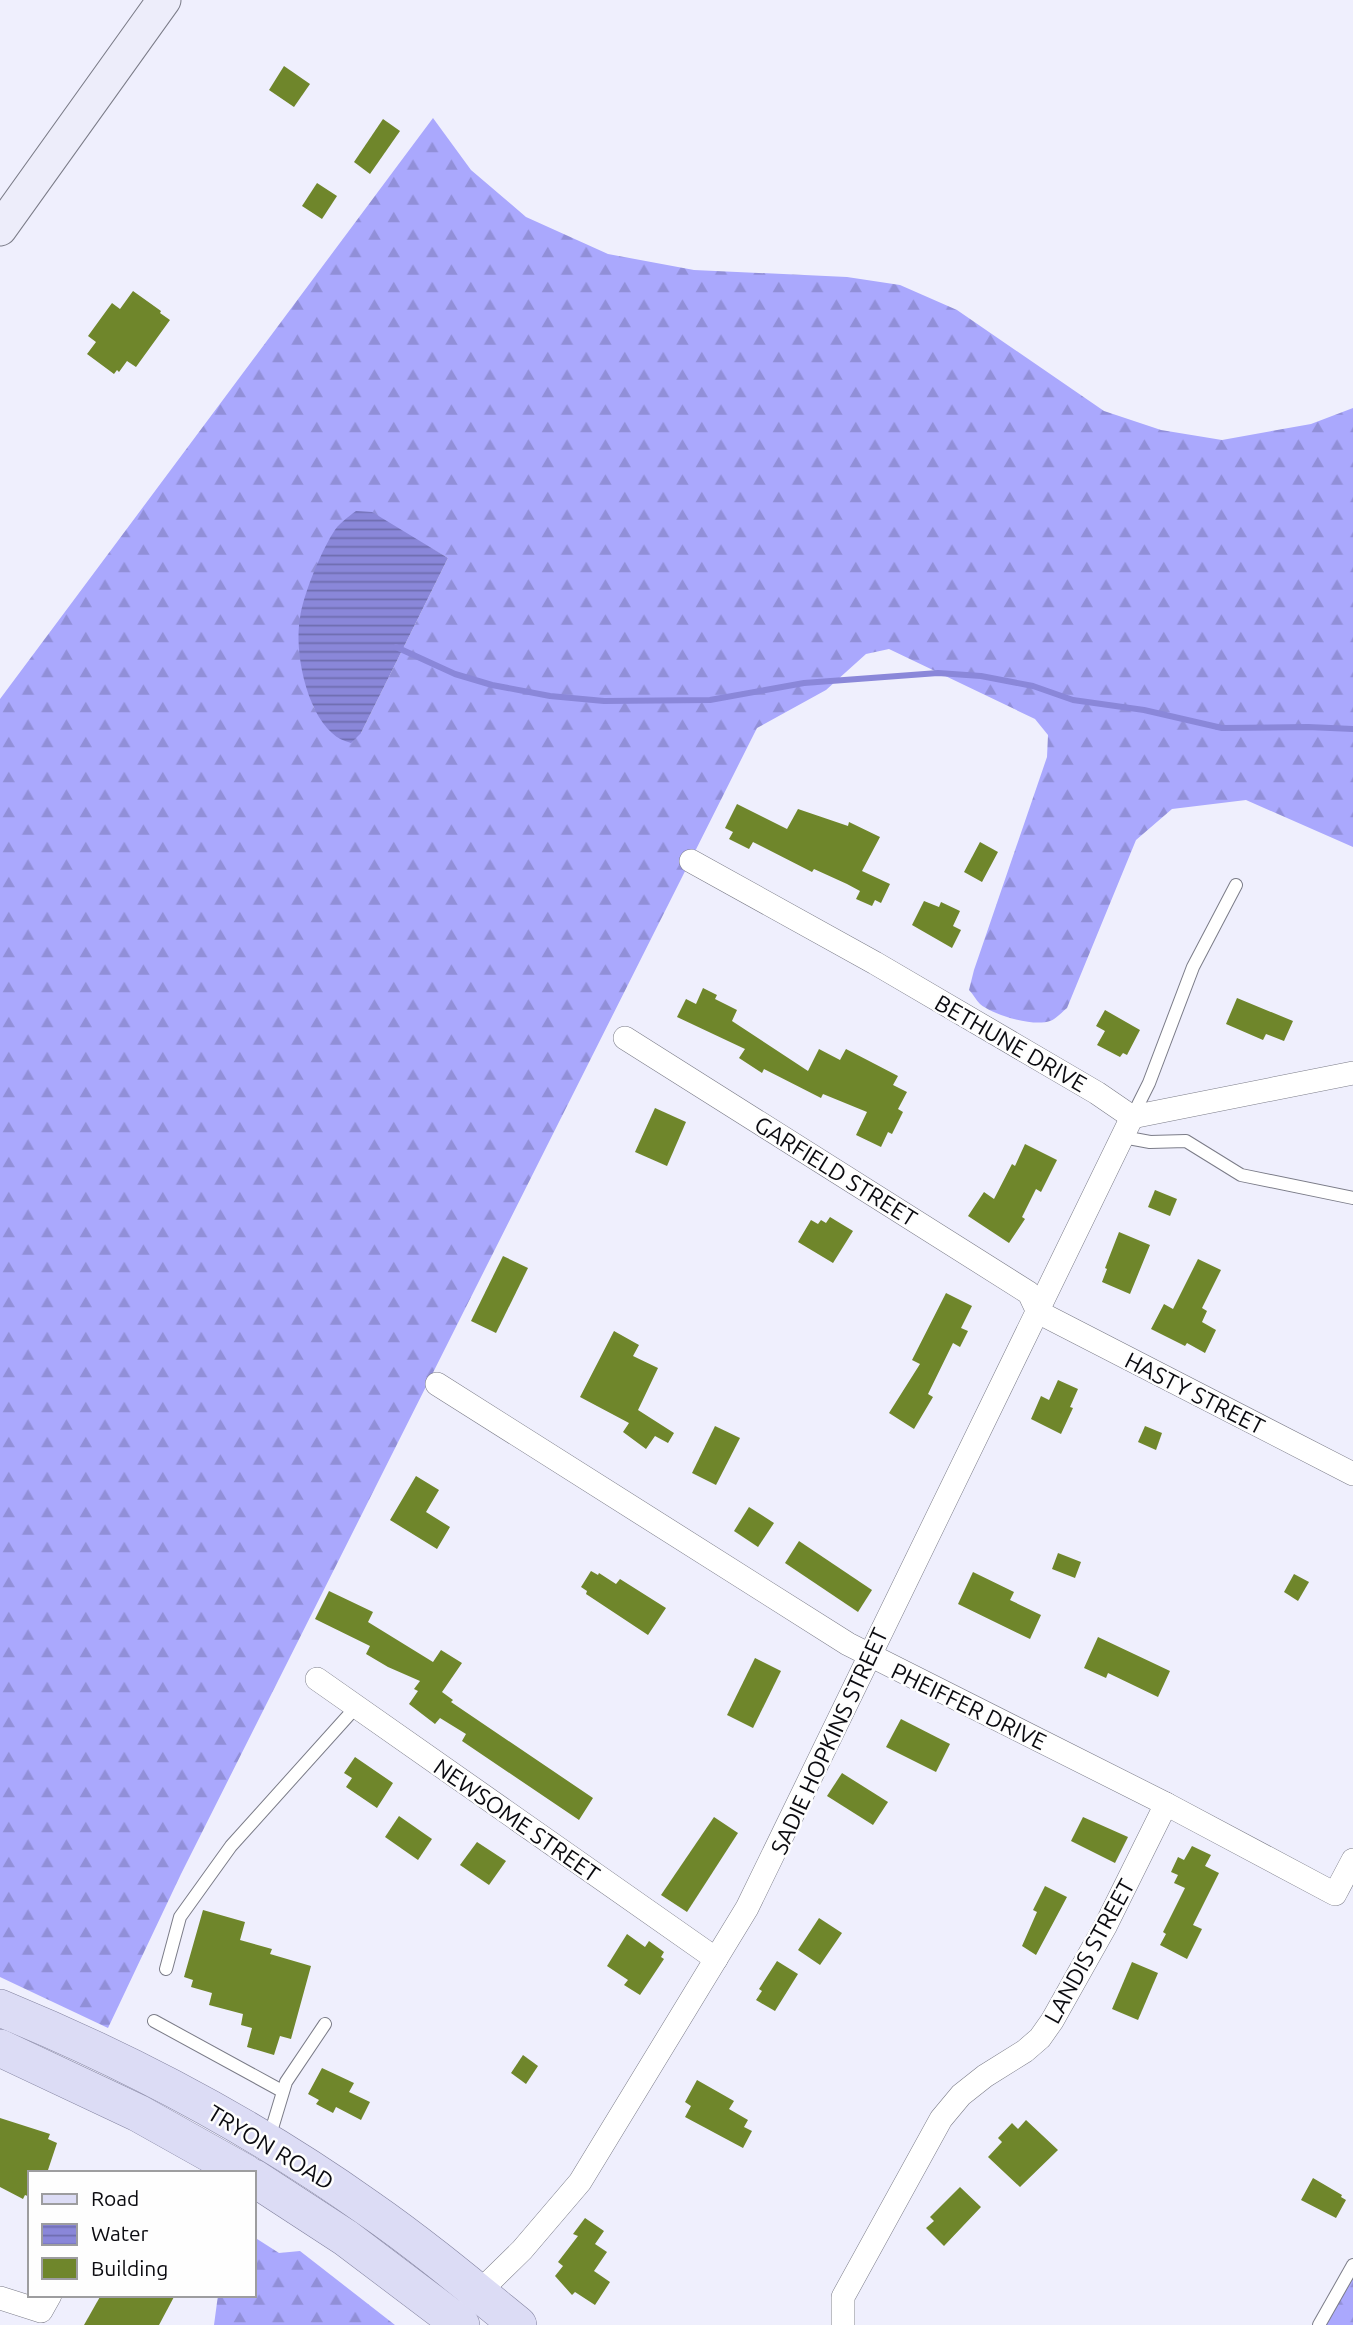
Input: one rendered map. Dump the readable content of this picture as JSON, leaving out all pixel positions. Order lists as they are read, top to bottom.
{
  "streets": {
    "main road": ["TRYON ROAD"],
    "street": [
      "BETHUNE DRIVE",
      "GARFIELD STREET",
      "HASTY STREET",
      "PHEIFFER DRIVE",
      "SADIE HOPKINS STREET",
      "NEWSOME STREET",
      "LANDIS STREET"
    ]
  },
  "crossings": [
    ["BETHUNE DRIVE", "SADIE HOPKINS STREET"],
    ["GARFIELD STREET", "HASTY STREET"],
    ["GARFIELD STREET", "SADIE HOPKINS STREET"],
    ["HASTY STREET", "SADIE HOPKINS STREET"],
    ["PHEIFFER DRIVE", "SADIE HOPKINS STREET"],
    ["PHEIFFER DRIVE", "LANDIS STREET"],
    ["SADIE HOPKINS STREET", "NEWSOME STREET"],
    ["SADIE HOPKINS STREET", "TRYON ROAD"]
  ],
  "legend": ["Road", "Water", "Building"]
}
